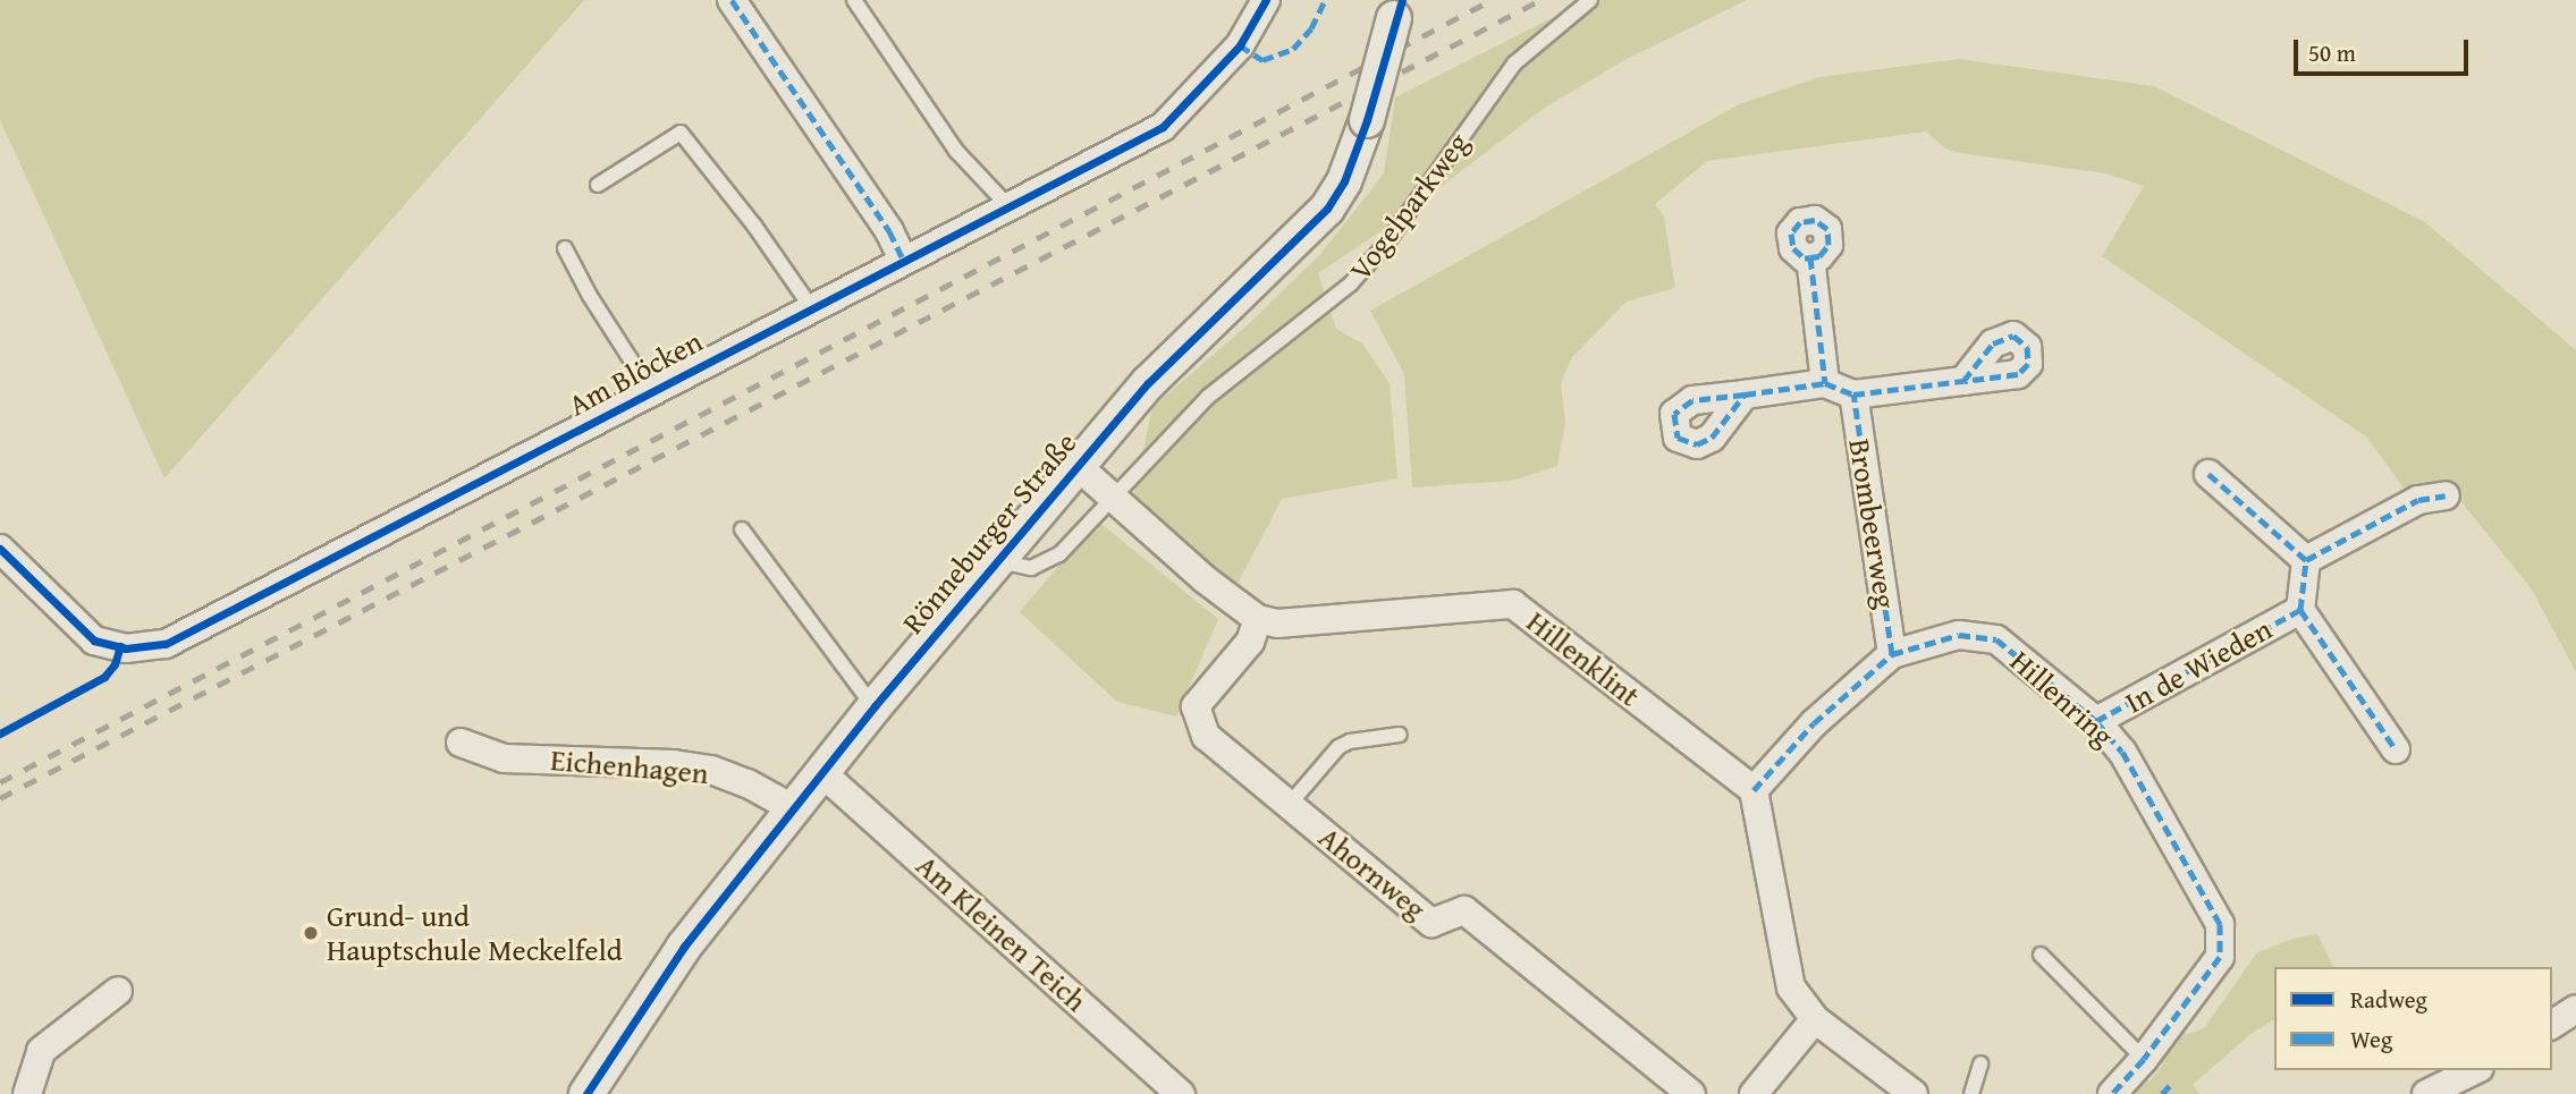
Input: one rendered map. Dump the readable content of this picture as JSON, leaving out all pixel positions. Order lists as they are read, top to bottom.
{
  "streets": {
    "street": [
      "Am Blöcken",
      "Brombeerweg",
      "Rönneburger Straße",
      "Hillenklint",
      "In de Wieden",
      "Hillenring",
      "Eichenhagen",
      "Ahornweg",
      "Am Kleinen Teich"
    ],
    "lane": ["Vogelparkweg"]
  },
  "crossings": [
    ["Vogelparkweg", "Rönneburger Straße"],
    ["Brombeerweg", "Hillenring"],
    ["Rönneburger Straße", "Eichenhagen"],
    ["Rönneburger Straße", "Am Kleinen Teich"],
    ["Hillenklint", "Hillenring"],
    ["Hillenklint", "Ahornweg"],
    ["In de Wieden", "Hillenring"]
  ],
  "places": ["Grund- und Hauptschule Meckelfeld"],
  "legend": ["Radweg", "Weg"],
  "scale_bar": "50 m"
}
